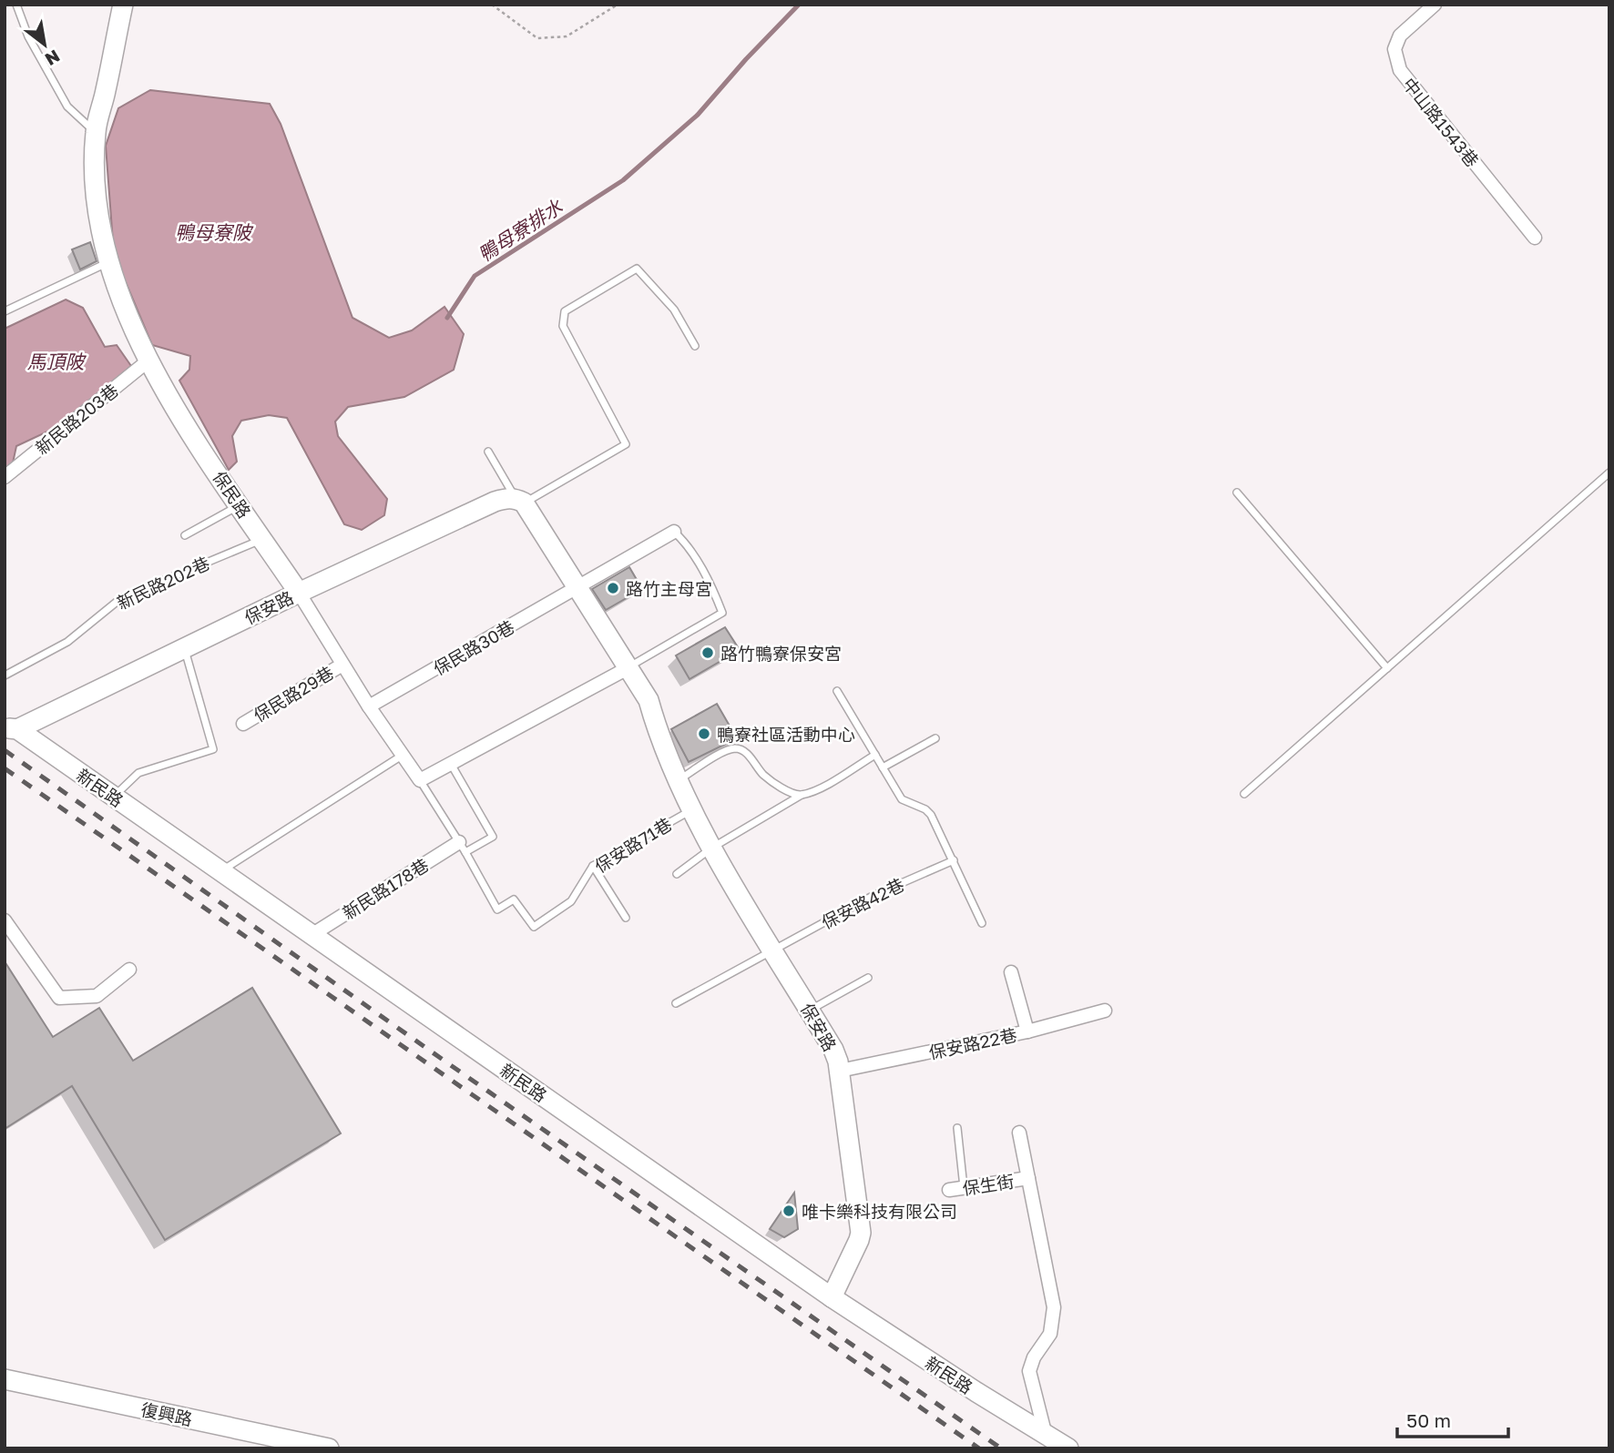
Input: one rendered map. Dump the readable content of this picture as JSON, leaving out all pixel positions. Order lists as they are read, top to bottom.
{
  "streets": {
    "street": [
      "中山路1543巷",
      "新民路203巷",
      "保民路",
      "保安路",
      "保民路30巷",
      "保民路29巷",
      "新民路",
      "新民路178巷",
      "保安路22巷",
      "保生街",
      "復興路"
    ],
    "lane": ["新民路202巷", "保安路71巷", "保安路42巷"]
  },
  "crossings": [
    ["新民路203巷", "保民路"],
    ["保民路", "新民路202巷"],
    ["保民路", "保安路"],
    ["保民路", "保民路30巷"],
    ["保民路", "保民路29巷"],
    ["保安路", "保民路30巷"],
    ["保安路", "新民路"],
    ["保安路", "保安路71巷"],
    ["保安路", "保安路42巷"],
    ["保安路", "保安路22巷"],
    ["新民路", "新民路178巷"],
    ["保安路71巷", "新民路178巷"]
  ],
  "water": ["鴨母寮排水", "鴨母寮陂", "馬頂陂"],
  "places": [
    "路竹主母宮",
    "路竹鴨寮保安宮",
    "鴨寮社區活動中心",
    "唯卡樂科技有限公司"
  ],
  "scale_bar": "50 m",
  "north": "bottom right"
}
